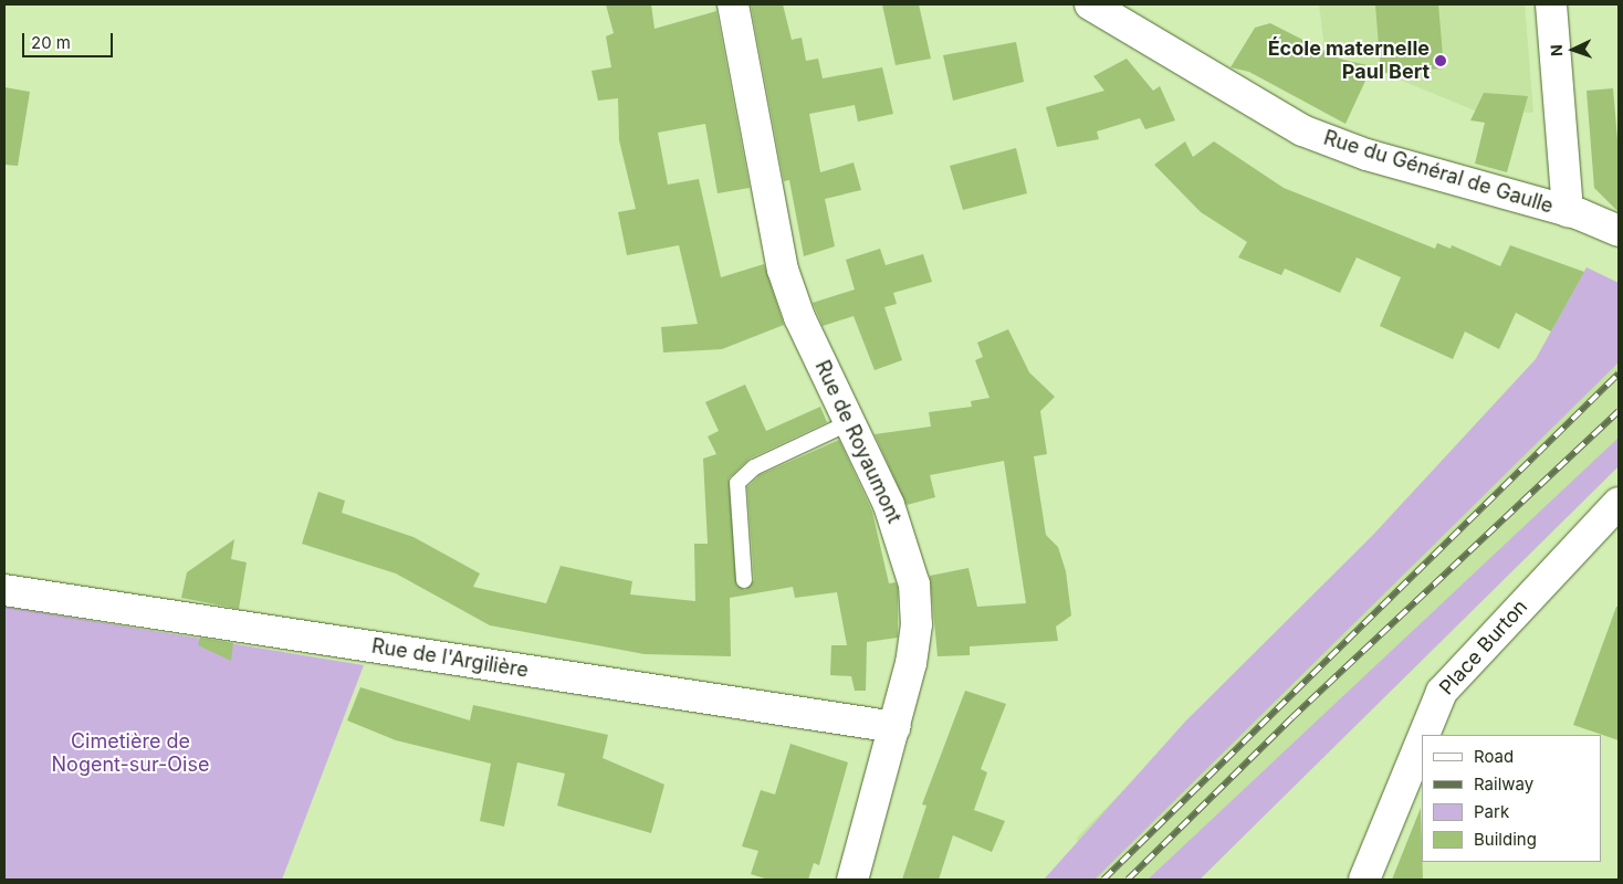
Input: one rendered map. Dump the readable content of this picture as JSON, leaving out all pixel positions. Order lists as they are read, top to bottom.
{
  "streets": {
    "street": [
      "Rue du Général de Gaulle",
      "Rue de Royaumont",
      "Place Burton",
      "Rue de l'Argilière"
    ]
  },
  "crossings": [
    ["Rue de Royaumont", "Rue de l'Argilière"]
  ],
  "parks": ["Cimetière de Nogent-sur-Oise"],
  "places": ["École maternelle Paul Bert"],
  "legend": [
    "Road",
    "Railway",
    "Park",
    "Building"
  ],
  "scale_bar": "20 m",
  "north": "left"
}
